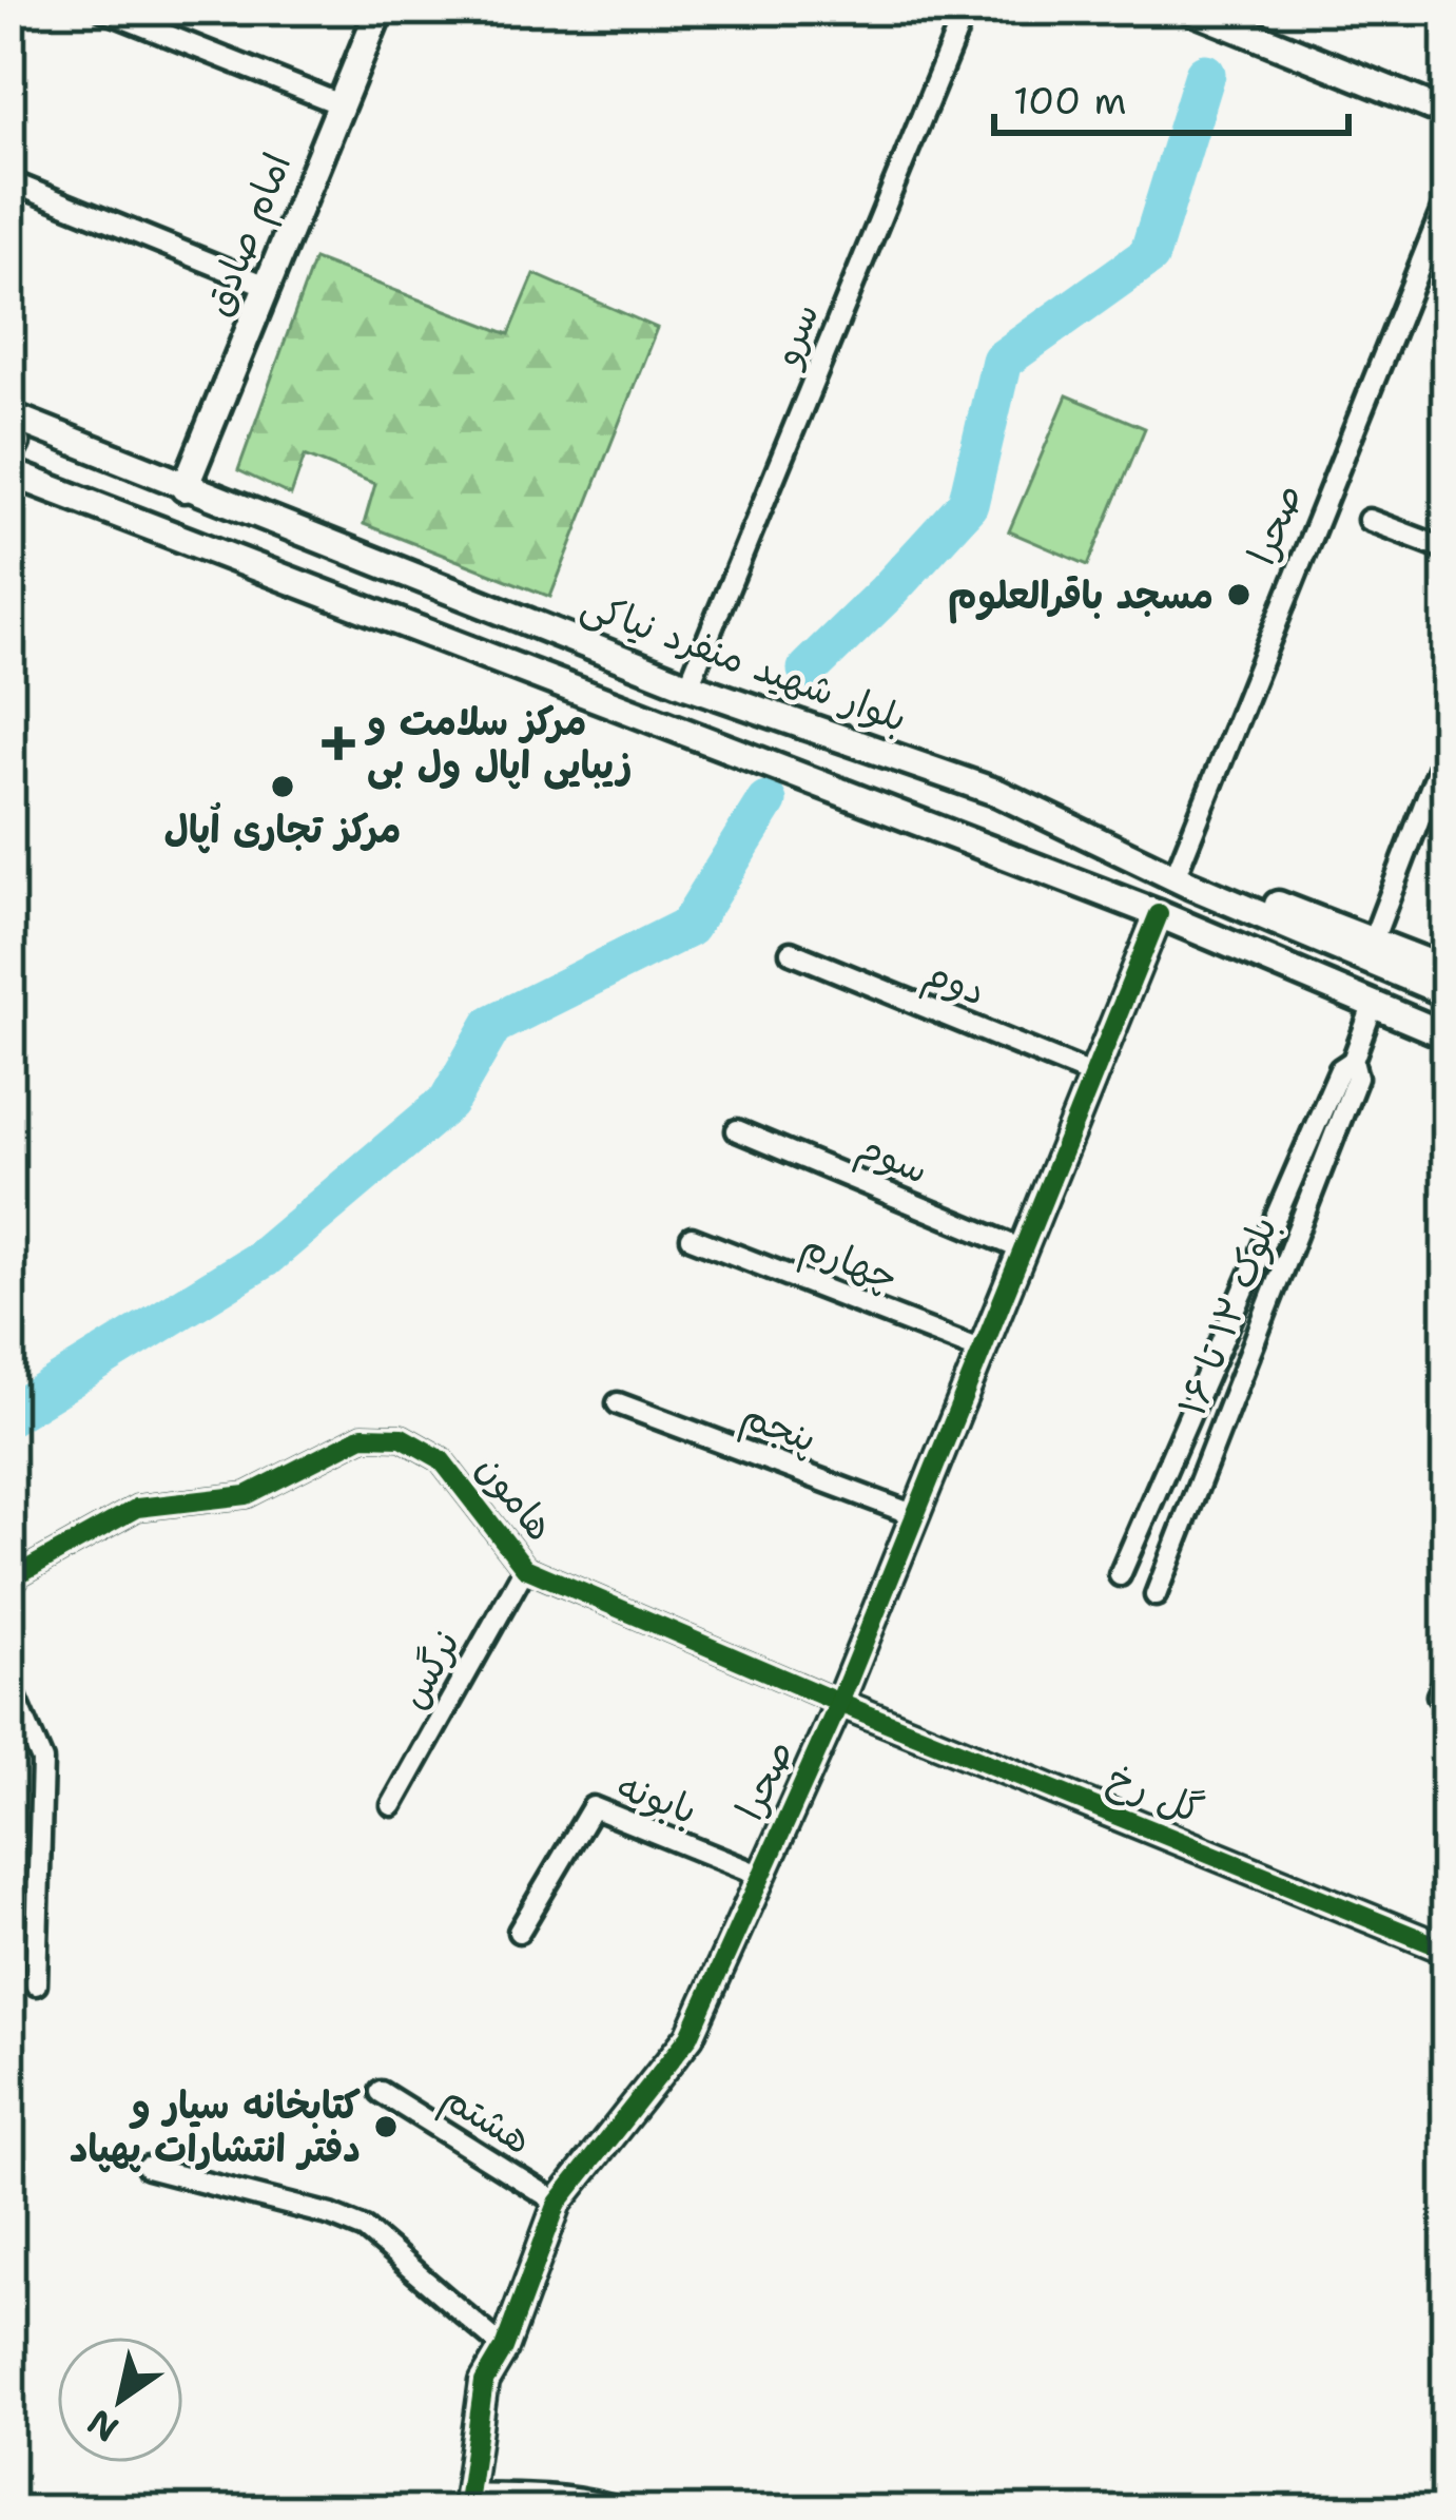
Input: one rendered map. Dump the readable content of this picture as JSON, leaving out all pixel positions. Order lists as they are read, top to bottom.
{
  "streets": {
    "main road": [
      "امام صادق",
      "صحرا",
      "بلوار شهید منفرد نیاکی",
      "گل رخ"
    ],
    "street": [
      "سرو",
      "دوم",
      "سوم",
      "چهارم",
      "بلوک ۱۲ تا ۱۶",
      "پنجم",
      "هامون",
      "نرگس",
      "بابونه",
      "هشتم"
    ]
  },
  "crossings": [
    ["امام صادق", "بلوار شهید منفرد نیاکی"],
    ["سرو", "بلوار شهید منفرد نیاکی"],
    ["صحرا", "بلوار شهید منفرد نیاکی"],
    ["صحرا", "دوم"],
    ["صحرا", "سوم"],
    ["صحرا", "چهارم"],
    ["صحرا", "پنجم"],
    ["صحرا", "هامون"],
    ["صحرا", "گل رخ"],
    ["صحرا", "بابونه"],
    ["صحرا", "هشتم"],
    ["هامون", "نرگس"],
    ["هامون", "گل رخ"]
  ],
  "places": {
    "other": ["مسجد باقرالعلوم", "مرکز تجاری اُپال", "کتابخانه سیار و دفتر انتشارات پهپاد"],
    "health": ["مرکز سلامت و زیبایی اپال ول بی"]
  },
  "scale_bar": "100 m",
  "north": "bottom left"
}
